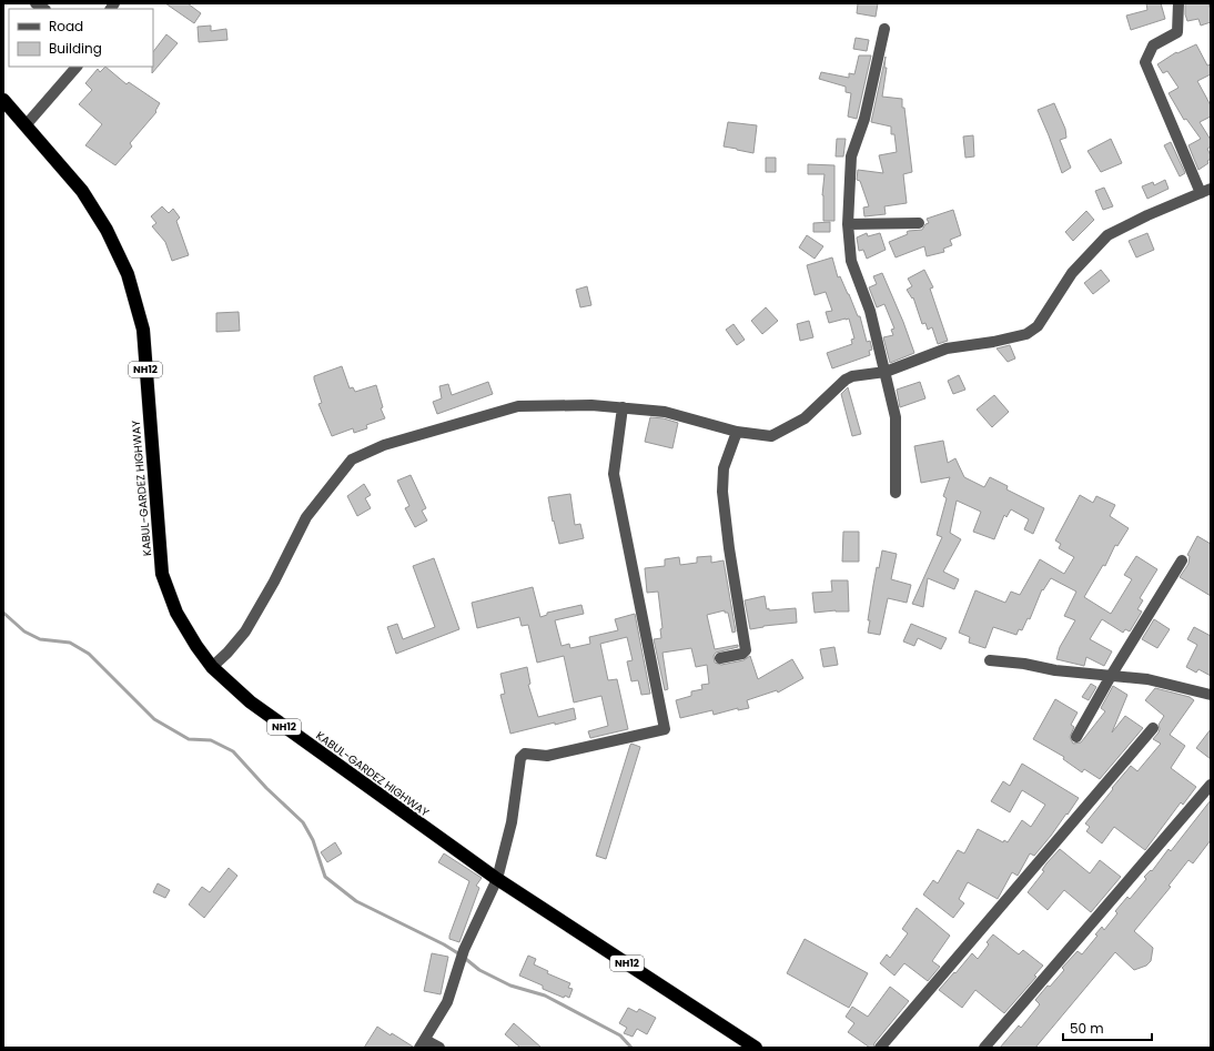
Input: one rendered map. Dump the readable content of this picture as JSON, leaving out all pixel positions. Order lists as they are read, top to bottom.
{
  "streets": {
    "highway": ["NH12", "KABUL-GARDEZ HIGHWAY"]
  },
  "legend": ["Road", "Building"],
  "scale_bar": "50 m"
}
